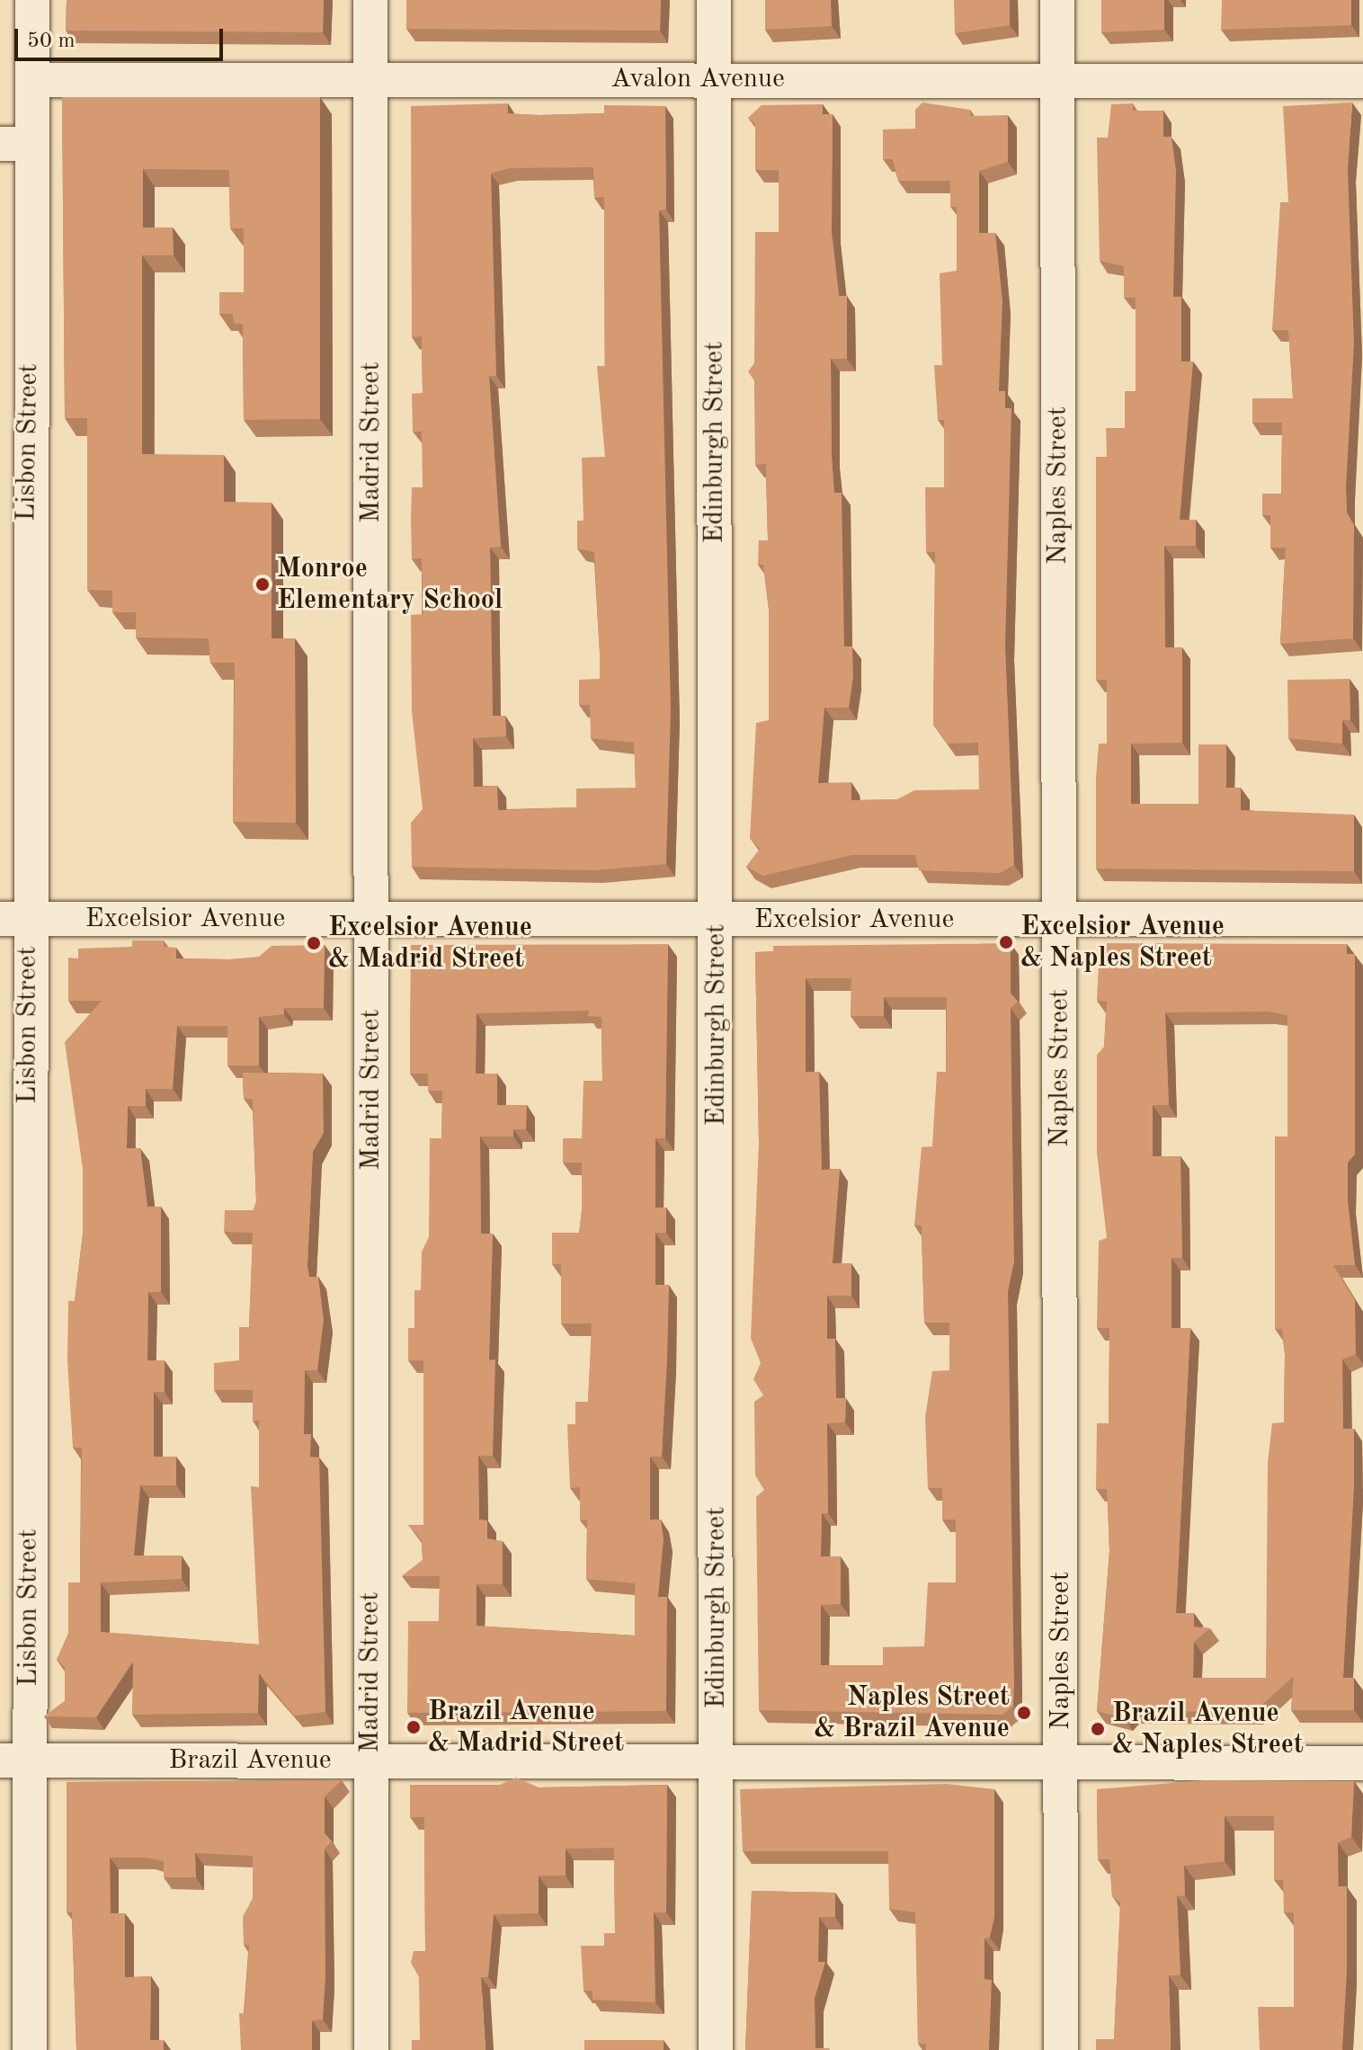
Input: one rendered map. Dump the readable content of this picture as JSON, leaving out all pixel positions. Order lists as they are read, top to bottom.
{
  "streets": {
    "street": [
      "Avalon Avenue",
      "Lisbon Street",
      "Madrid Street",
      "Edinburgh Street",
      "Naples Street",
      "Excelsior Avenue",
      "Brazil Avenue"
    ]
  },
  "crossings": [
    ["Avalon Avenue", "Lisbon Street"],
    ["Avalon Avenue", "Madrid Street"],
    ["Avalon Avenue", "Edinburgh Street"],
    ["Avalon Avenue", "Naples Street"],
    ["Lisbon Street", "Excelsior Avenue"],
    ["Lisbon Street", "Brazil Avenue"],
    ["Madrid Street", "Excelsior Avenue"],
    ["Madrid Street", "Brazil Avenue"],
    ["Edinburgh Street", "Excelsior Avenue"],
    ["Edinburgh Street", "Brazil Avenue"],
    ["Naples Street", "Excelsior Avenue"],
    ["Naples Street", "Brazil Avenue"]
  ],
  "places": [
    "Monroe Elementary School",
    "Excelsior Avenue & Naples Street",
    "Excelsior Avenue & Madrid Street",
    "Naples Street & Brazil Avenue",
    "Brazil Avenue & Madrid Street",
    "Brazil Avenue & Naples Street"
  ],
  "scale_bar": "50 m"
}
